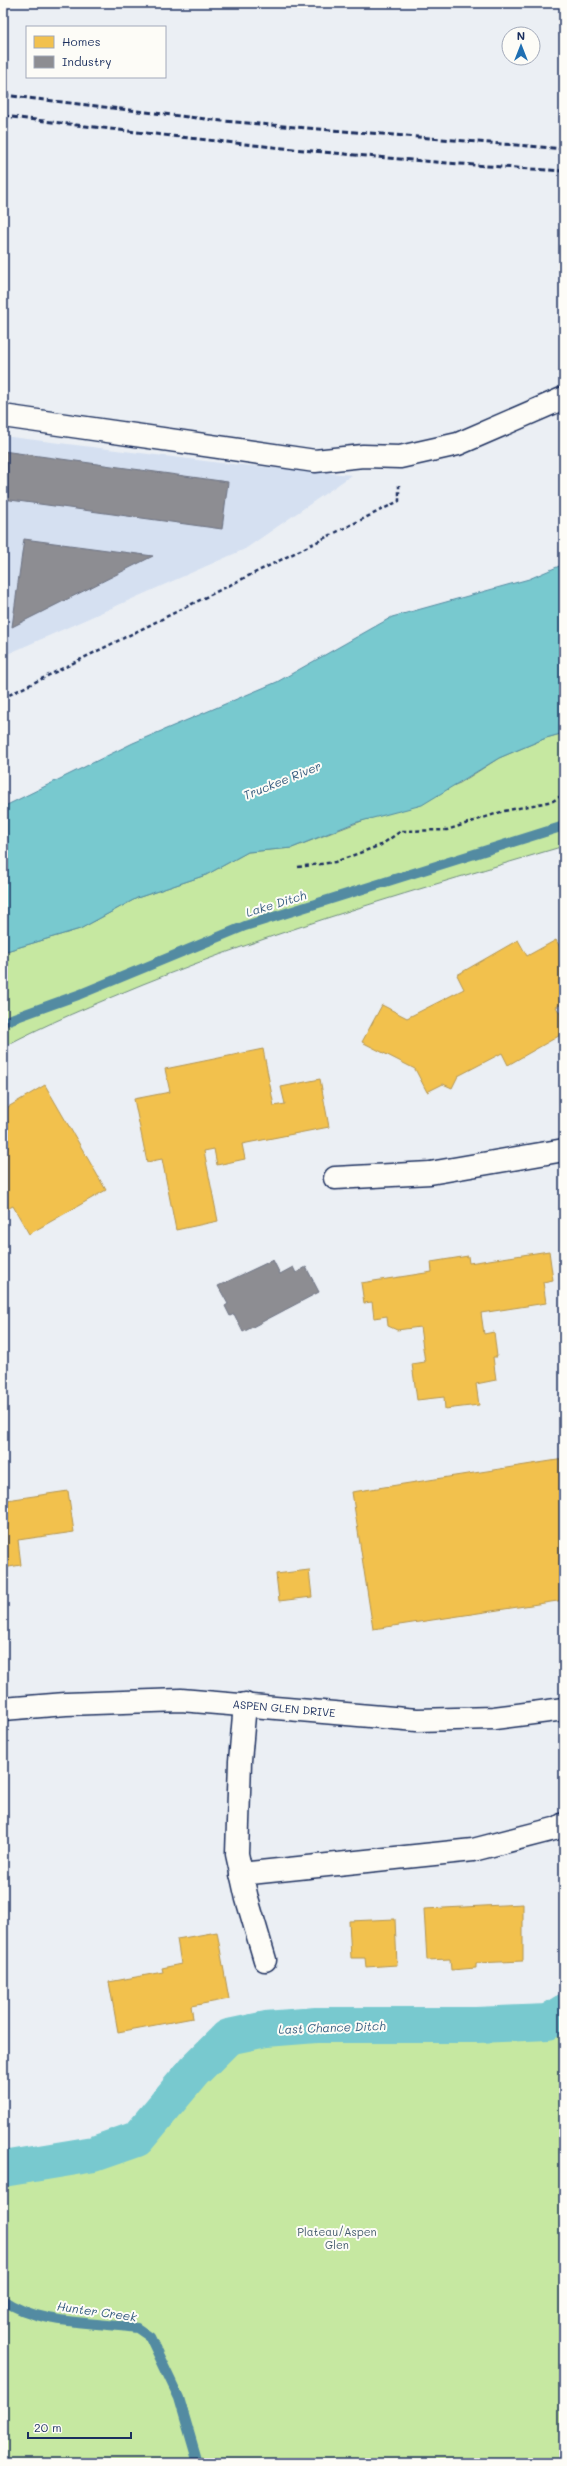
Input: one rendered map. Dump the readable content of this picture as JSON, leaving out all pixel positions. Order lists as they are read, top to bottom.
{
  "streets": {
    "street": ["ASPEN GLEN DRIVE"]
  },
  "water": [
    "Truckee River",
    "Lake Ditch",
    "Last Chance Ditch",
    "Hunter Creek"
  ],
  "parks": ["Plateau/Aspen Glen"],
  "legend": ["Homes", "Industry"],
  "scale_bar": "20 m",
  "north": "top"
}
